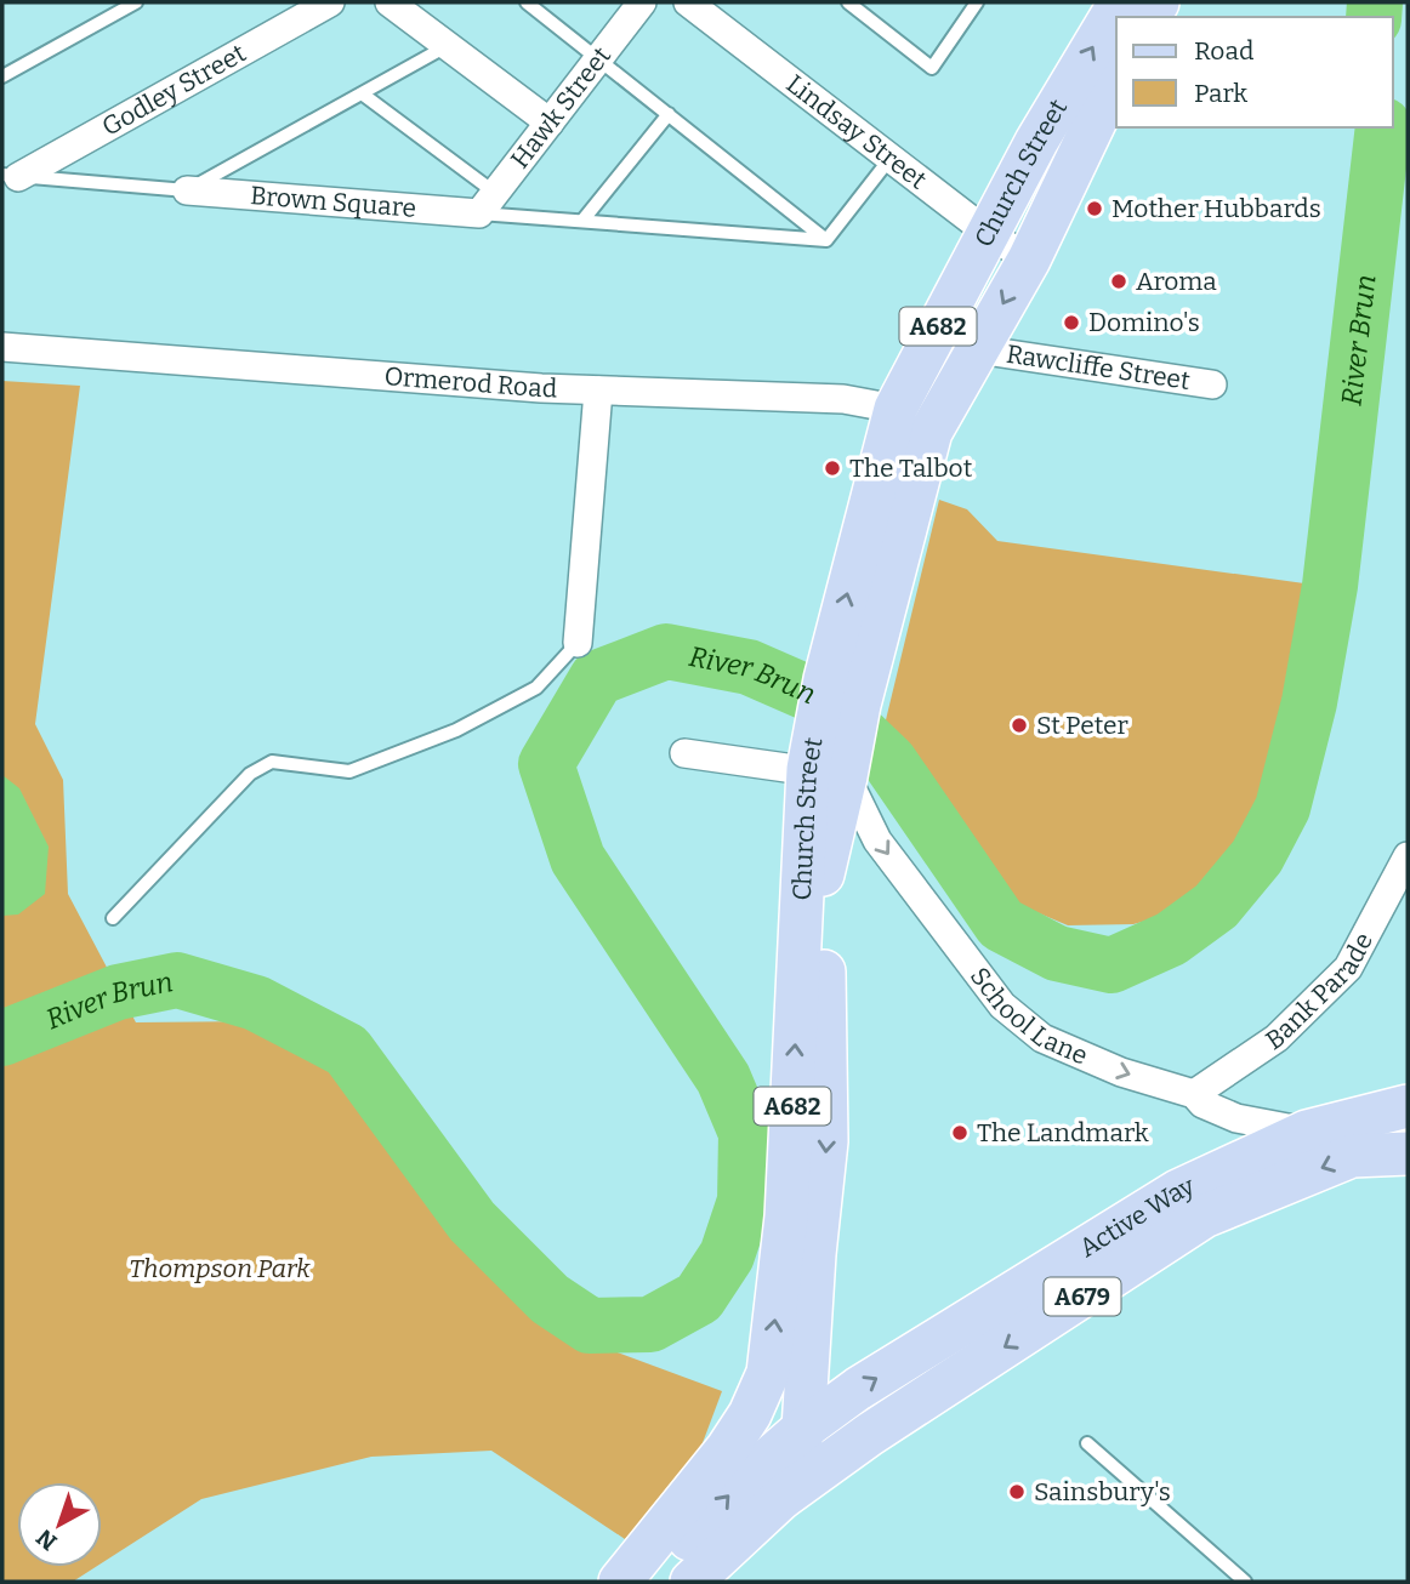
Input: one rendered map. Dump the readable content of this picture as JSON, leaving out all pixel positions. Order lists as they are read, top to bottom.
{
  "streets": {
    "main road": [
      "Church Street",
      "A682",
      "Active Way",
      "A679"
    ],
    "street": [
      "Godley Street",
      "Hawk Street",
      "Lindsay Street",
      "Brown Square",
      "Rawcliffe Street",
      "Ormerod Road",
      "Bank Parade",
      "School Lane"
    ]
  },
  "crossings": [
    ["Hawk Street", "Brown Square"],
    ["Lindsay Street", "Church Street"],
    ["Church Street", "Rawcliffe Street"],
    ["Church Street", "Ormerod Road"],
    ["Church Street", "School Lane"],
    ["Church Street", "Active Way"],
    ["Bank Parade", "School Lane"],
    ["School Lane", "Active Way"]
  ],
  "one_way": ["School Lane"],
  "water": ["River Brun"],
  "parks": ["Thompson Park"],
  "places": [
    "Mother Hubbards",
    "Aroma",
    "Domino's",
    "The Talbot",
    "St Peter",
    "The Landmark",
    "Sainsbury's"
  ],
  "legend": ["Road", "Park"],
  "north": "bottom left"
}
